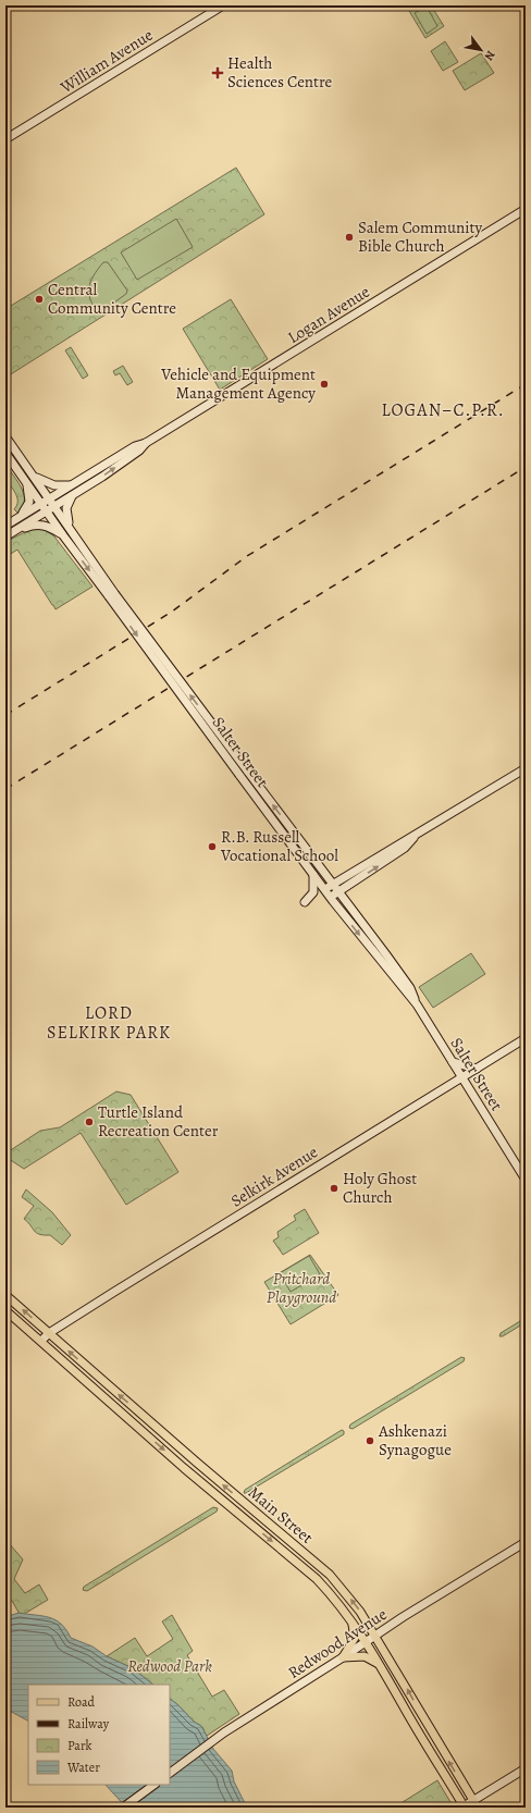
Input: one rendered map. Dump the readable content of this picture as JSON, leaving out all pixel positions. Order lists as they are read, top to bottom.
{
  "streets": {
    "main road": [
      "William Avenue",
      "Logan Avenue",
      "Salter Street",
      "Selkirk Avenue",
      "Main Street",
      "Redwood Avenue"
    ]
  },
  "crossings": [
    ["Logan Avenue", "Salter Street"],
    ["Salter Street", "Selkirk Avenue"],
    ["Selkirk Avenue", "Main Street"],
    ["Main Street", "Redwood Avenue"]
  ],
  "districts": ["LOGAN–C.P.R.", "LORD SELKIRK PARK"],
  "parks": ["Pritchard Playground", "Redwood Park"],
  "places": {
    "health": ["Health Sciences Centre"],
    "other": [
      "Salem Community Bible Church",
      "Central Community Centre",
      "Vehicle and Equipment Management Agency",
      "R.B. Russell Vocational School",
      "Turtle Island Recreation Center",
      "Holy Ghost Church",
      "Ashkenazi Synagogue"
    ]
  },
  "legend": [
    "Road",
    "Railway",
    "Park",
    "Water"
  ],
  "north": "bottom right"
}
